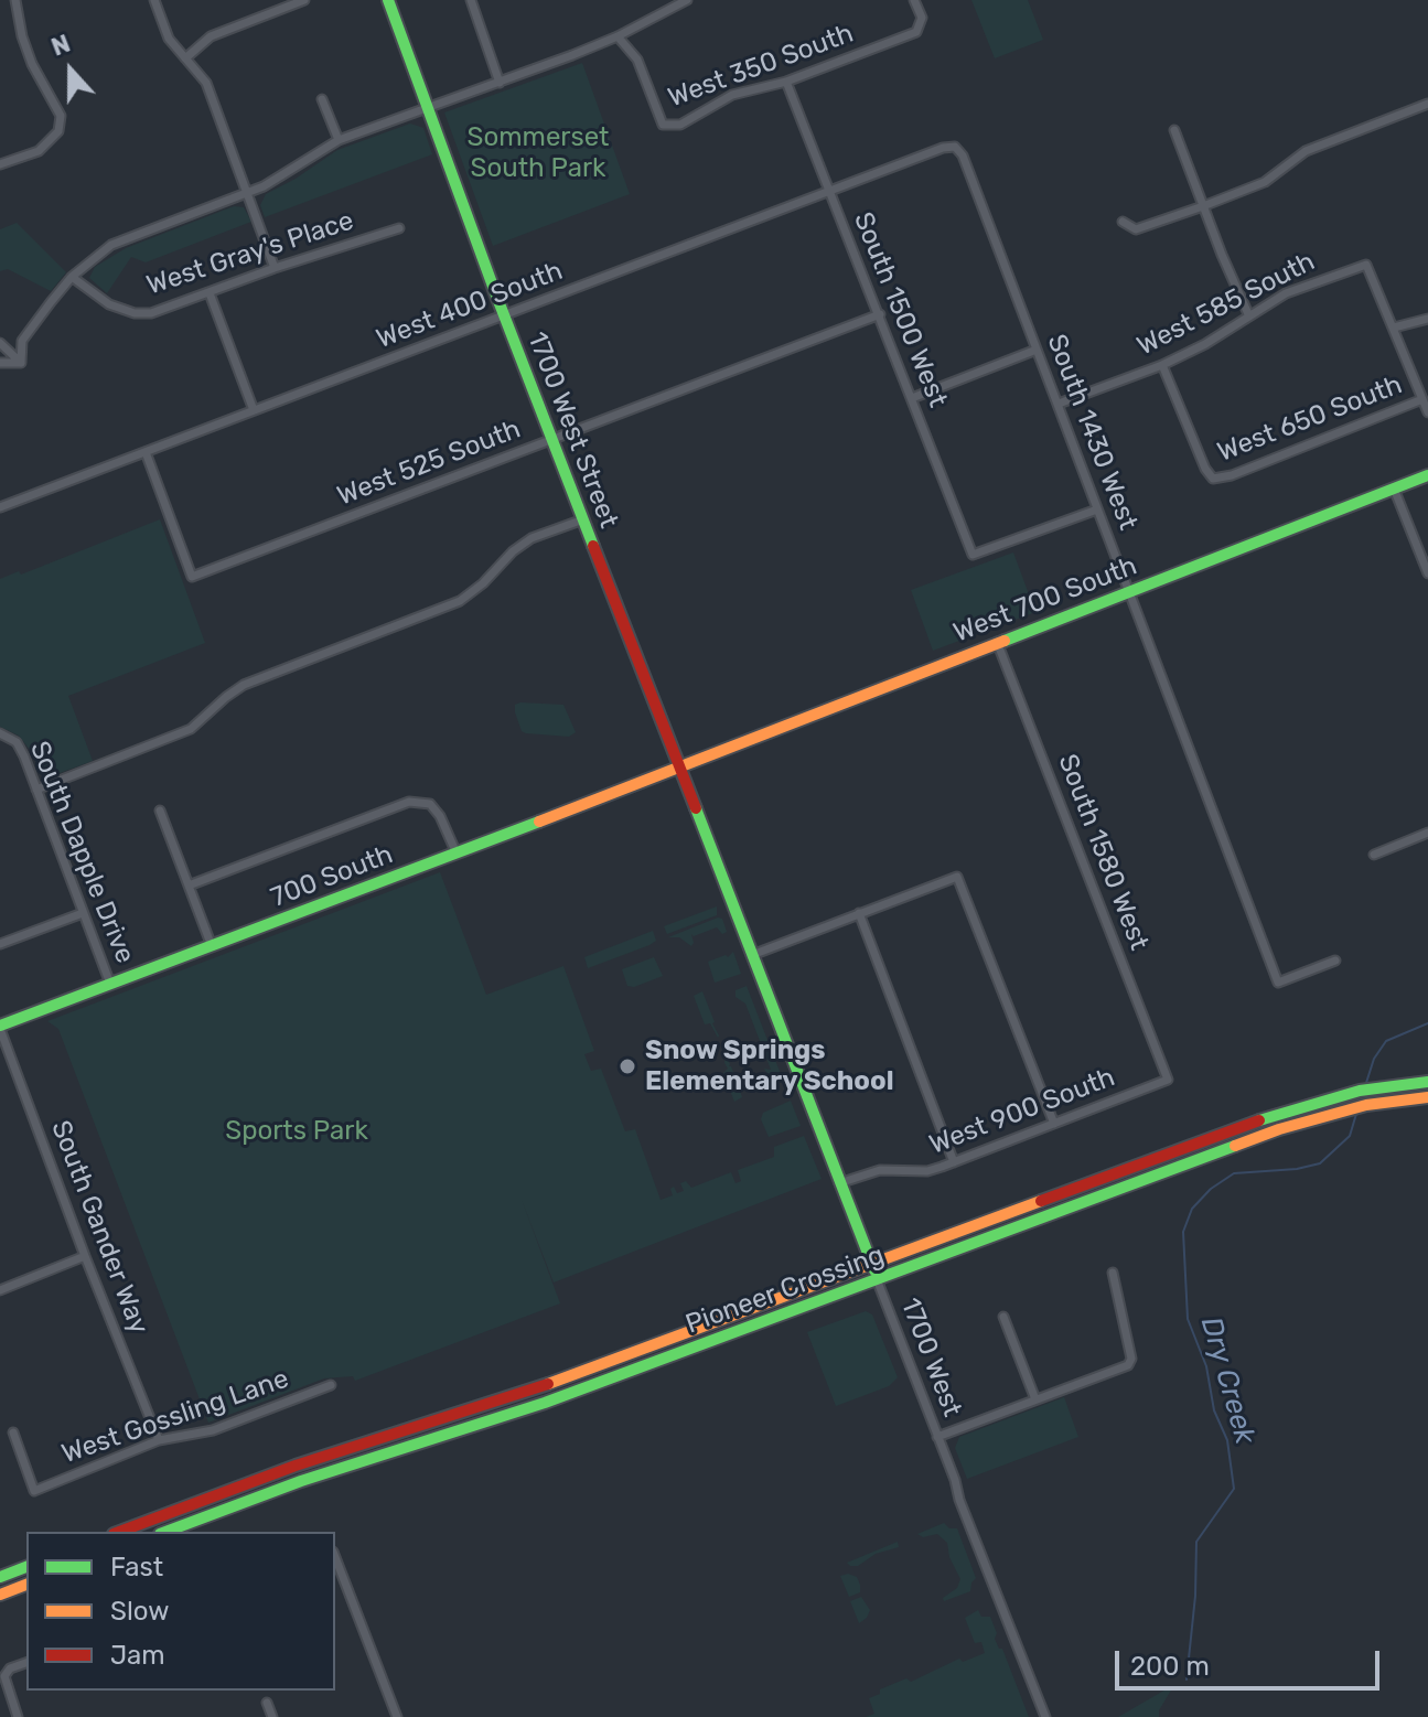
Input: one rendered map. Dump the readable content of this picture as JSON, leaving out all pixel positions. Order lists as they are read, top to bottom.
{
  "streets": {
    "main road": [
      "1700 West Street",
      "West 700 South",
      "700 South",
      "Pioneer Crossing",
      "1700 West"
    ],
    "street": [
      "West 350 South",
      "West Gray's Place",
      "West 585 South",
      "West 400 South",
      "South 1500 West",
      "West 650 South",
      "South 1430 West",
      "West 525 South",
      "South Dapple Drive",
      "South 1580 West",
      "West 900 South",
      "South Gander Way",
      "West Gossling Lane"
    ]
  },
  "crossings": [
    ["West 350 South", "South 1500 West"],
    ["West 585 South", "West 650 South"],
    ["West 585 South", "South 1430 West"],
    ["West 400 South", "South 1500 West"],
    ["West 400 South", "1700 West Street"],
    ["West 400 South", "South 1430 West"],
    ["West 400 South", "West 525 South"],
    ["South 1500 West", "South 1430 West"],
    ["South 1500 West", "West 525 South"],
    ["1700 West Street", "West 525 South"],
    ["1700 West Street", "West 700 South"],
    ["1700 West Street", "700 South"],
    ["1700 West Street", "1700 West"],
    ["South 1430 West", "West 700 South"],
    ["West 700 South", "South 1580 West"],
    ["West 700 South", "700 South"],
    ["West 700 South", "1700 West"],
    ["South Dapple Drive", "700 South"],
    ["South 1580 West", "West 900 South"],
    ["700 South", "South Gander Way"],
    ["700 South", "1700 West"],
    ["West 900 South", "1700 West"],
    ["South Gander Way", "West Gossling Lane"],
    ["Pioneer Crossing", "1700 West"]
  ],
  "water": ["Dry Creek"],
  "parks": ["Sommerset South Park", "Sports Park"],
  "places": ["Snow Springs Elementary School"],
  "legend": ["Fast", "Slow", "Jam"],
  "scale_bar": "200 m",
  "north": "top"
}
